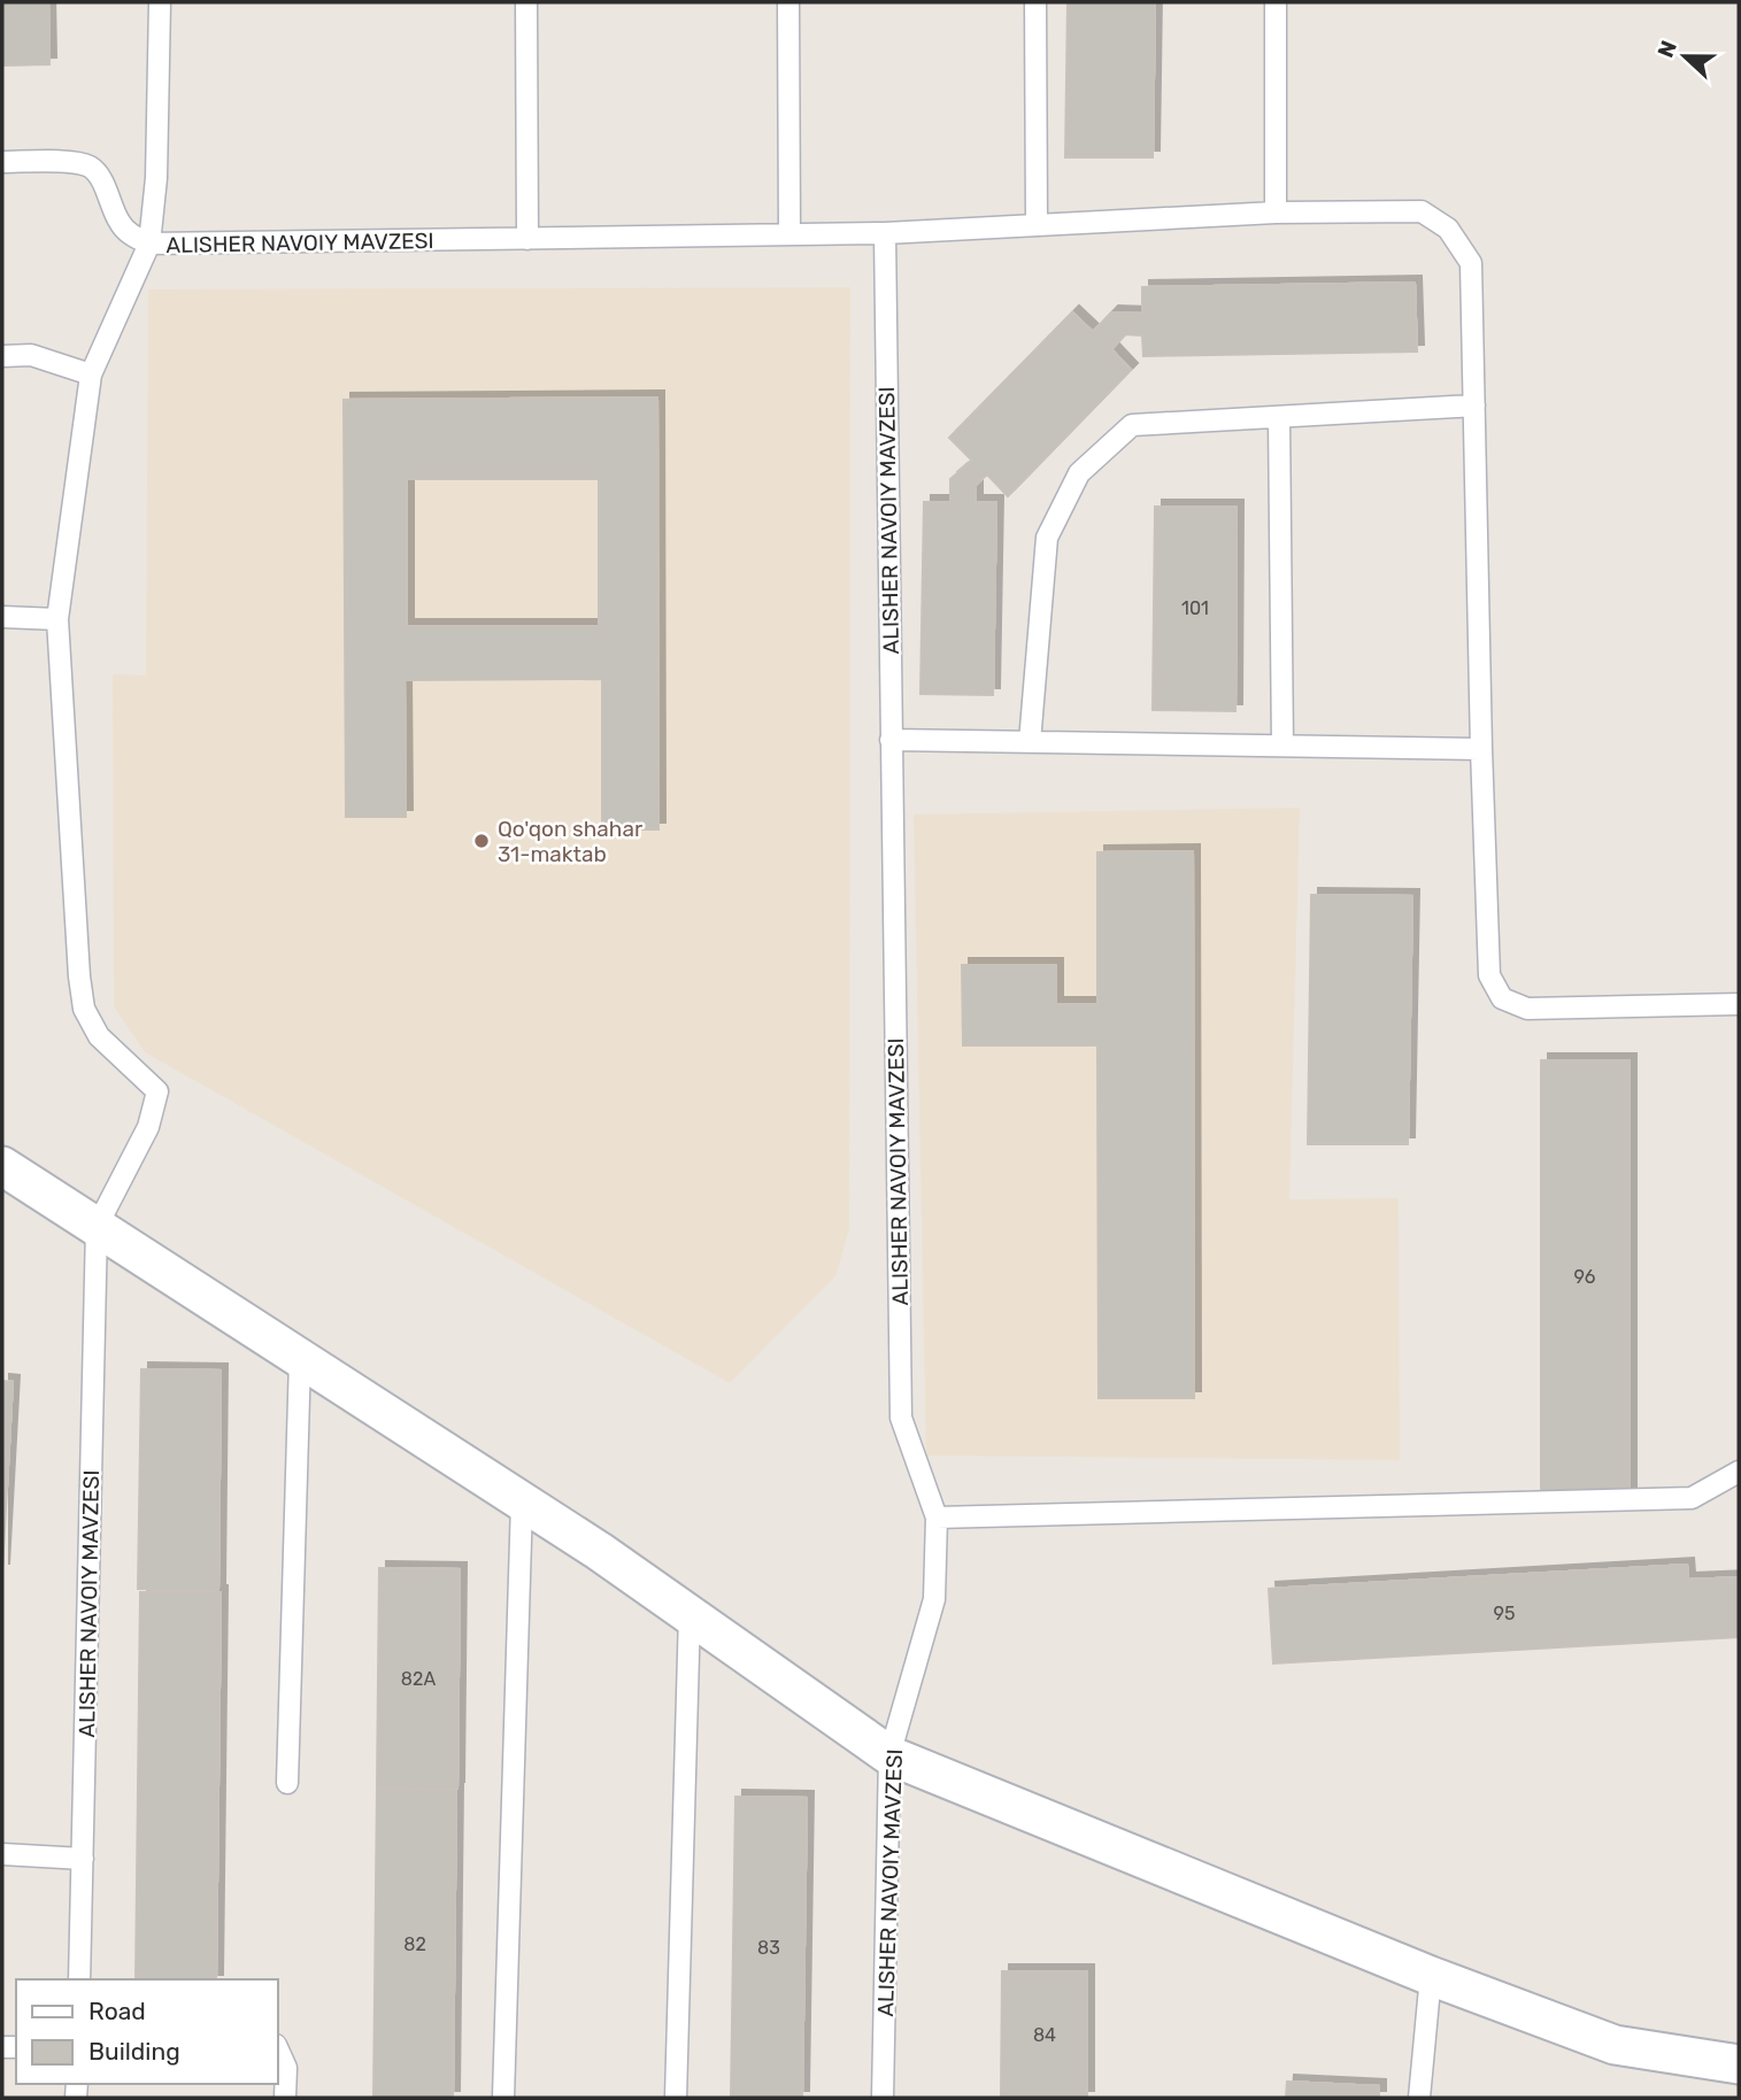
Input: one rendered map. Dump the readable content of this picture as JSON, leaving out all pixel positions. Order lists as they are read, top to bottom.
{
  "streets": {
    "lane": ["ALISHER NAVOIY MAVZESI"]
  },
  "places": ["Qo'qon shahar 31-maktab"],
  "house_numbers": [
    "101",
    "96",
    "95",
    "82A",
    "82",
    "83",
    "84"
  ],
  "legend": ["Road", "Building"],
  "north": "left"
}
